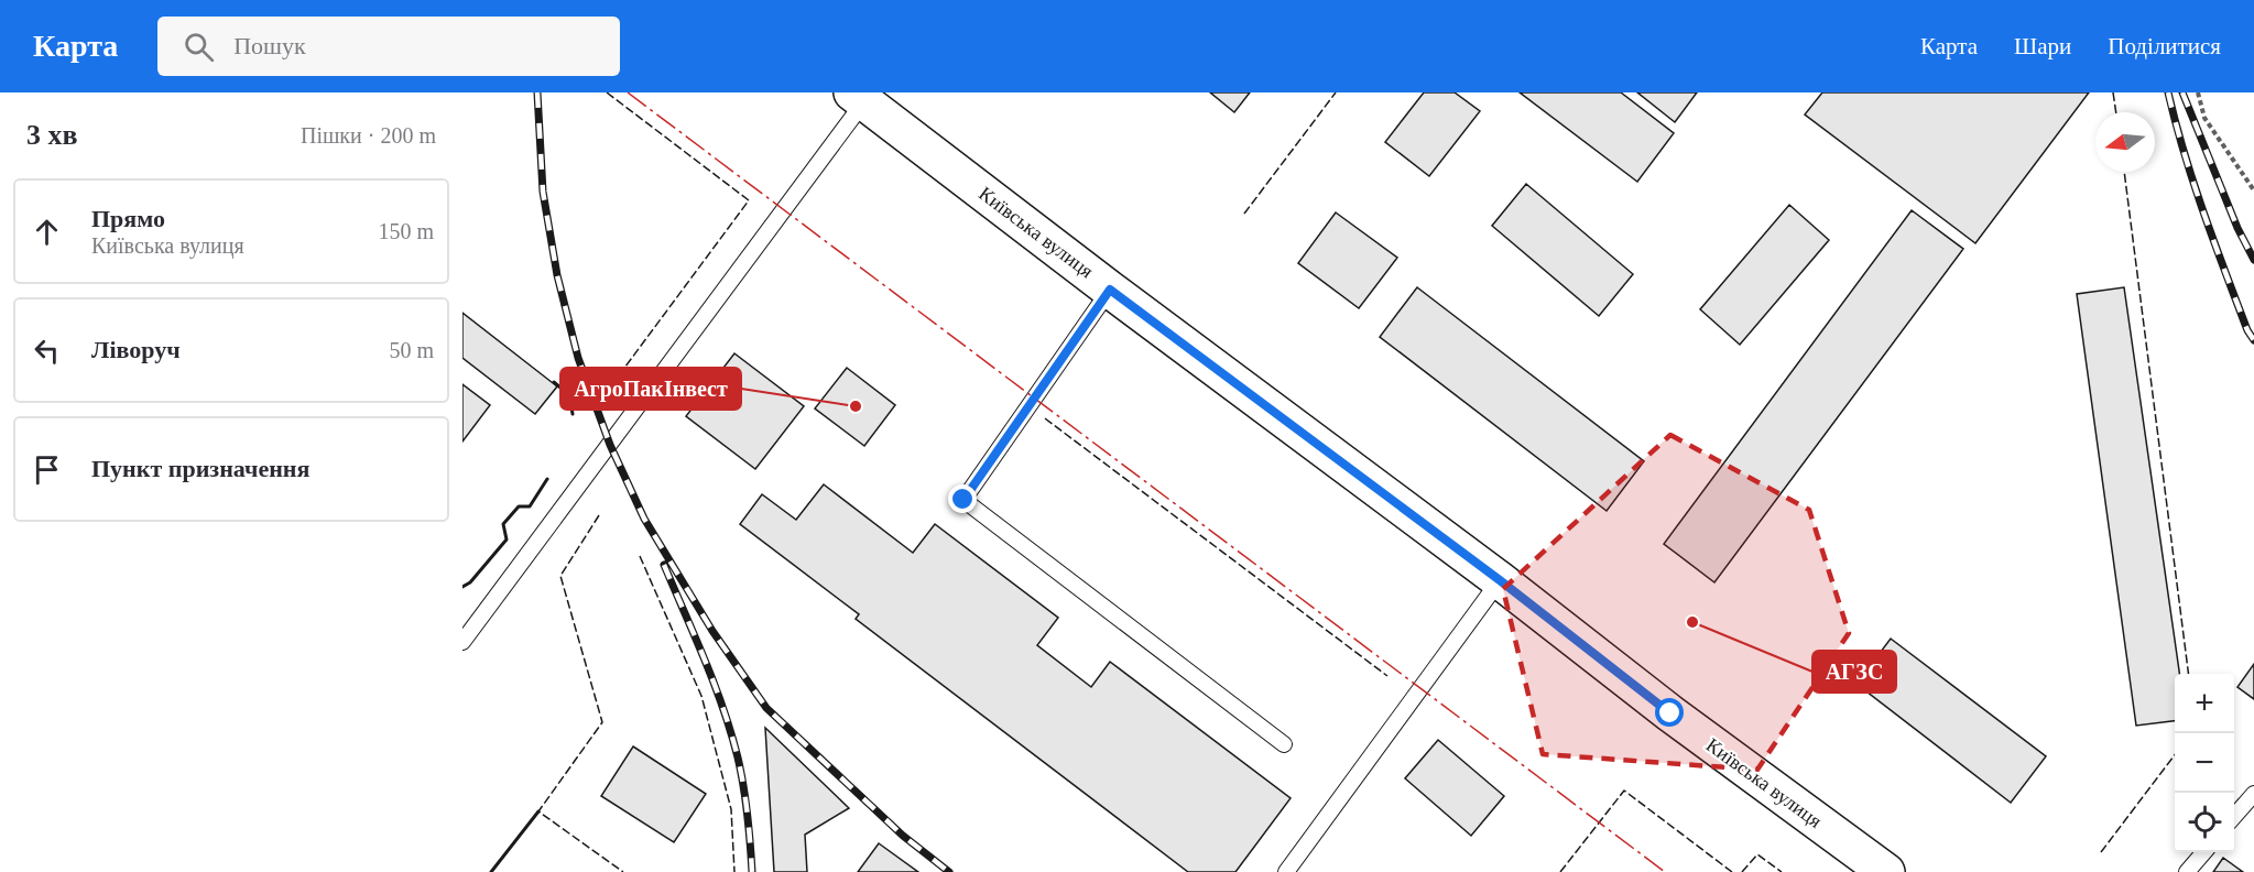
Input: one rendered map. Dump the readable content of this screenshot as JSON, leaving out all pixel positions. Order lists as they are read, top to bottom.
{
  "streets": {
    "main road": ["Київська вулиця"]
  },
  "places": ["АгроПакІнвест", "АГЗС"],
  "north": "left",
  "page": {
    "header": "Карта",
    "search": "Пошук",
    "nav": ["Карта", "Шари", "Поділитися"],
    "heading": ["3 хв", "Пішки · 200 m"],
    "list": [
      ["Прямо", "Київська вулиця", "150 m"],
      ["Ліворуч", "50 m"],
      "Пункт призначення"
    ],
    "map_buttons": ["+", "−"]
  }
}
